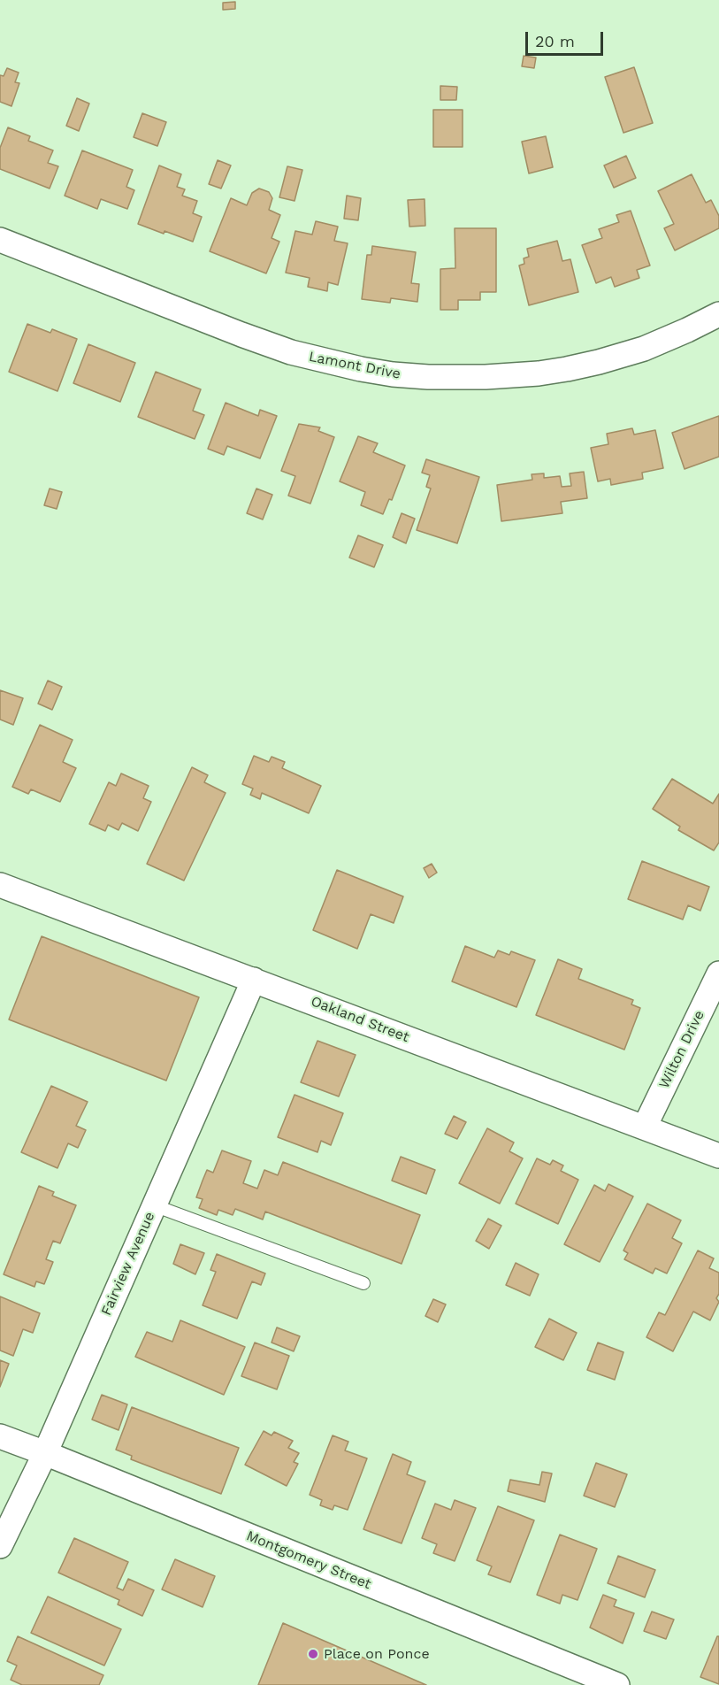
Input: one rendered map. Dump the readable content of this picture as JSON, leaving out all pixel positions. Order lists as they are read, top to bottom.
{
  "streets": {
    "street": [
      "Lamont Drive",
      "Oakland Street",
      "Wilton Drive",
      "Fairview Avenue",
      "Montgomery Street"
    ]
  },
  "crossings": [
    ["Oakland Street", "Wilton Drive"],
    ["Oakland Street", "Fairview Avenue"],
    ["Fairview Avenue", "Montgomery Street"]
  ],
  "places": ["Place on Ponce"],
  "scale_bar": "20 m"
}
